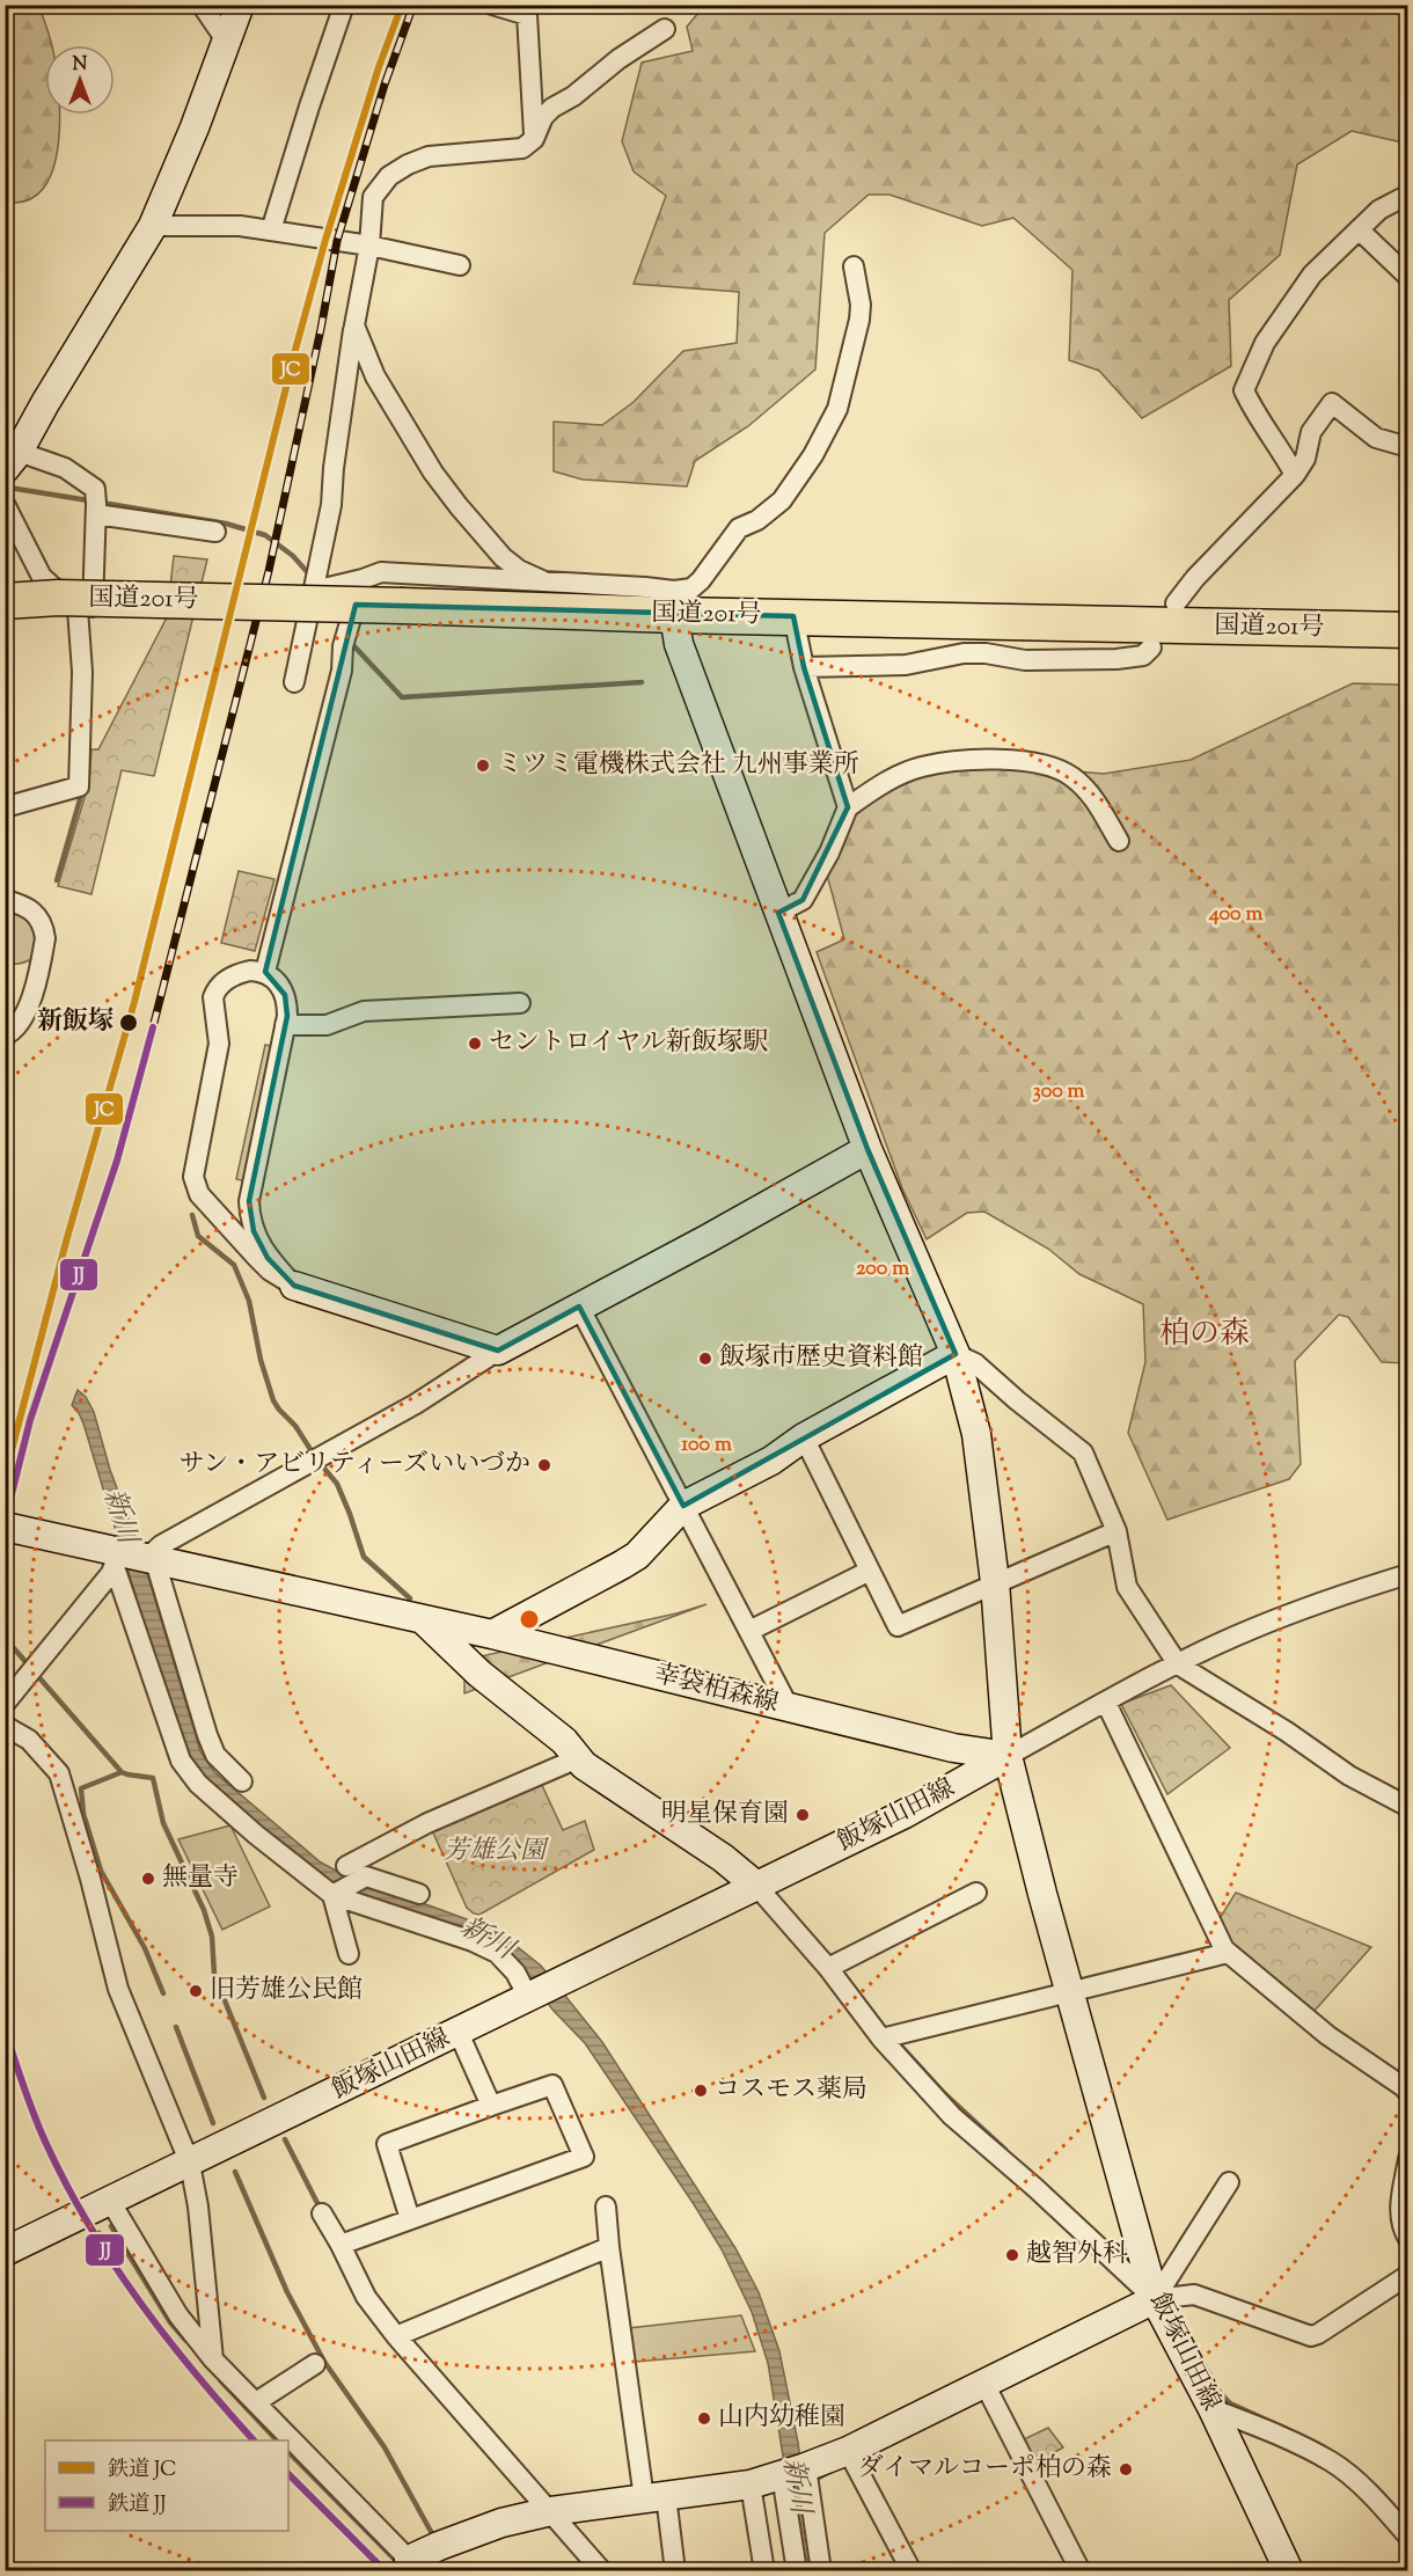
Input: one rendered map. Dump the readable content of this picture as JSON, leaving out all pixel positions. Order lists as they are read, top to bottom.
{
  "streets": {
    "highway": ["国道201号"],
    "street": ["幸袋柏森線", "飯塚山田線"]
  },
  "crossings": [
    ["幸袋柏森線", "飯塚山田線"]
  ],
  "districts": ["柏の森"],
  "water": ["新川"],
  "parks": ["芳雄公園"],
  "places": [
    "ミツミ電機株式会社 九州事業所",
    "新飯塚",
    "セントロイヤル新飯塚駅",
    "飯塚市歴史資料館",
    "サン・アビリティーズいいづか",
    "明星保育園",
    "無量寺",
    "旧芳雄公民館",
    "コスモス薬局",
    "越智外科",
    "山内幼稚園",
    "ダイマルコーポ柏の森"
  ],
  "lines": ["rail line JC", "rail line JJ"],
  "legend": ["鉄道 JC", "鉄道 JJ"],
  "north": "top",
  "rings": [
    "400 m",
    "300 m",
    "200 m",
    "100 m"
  ]
}
